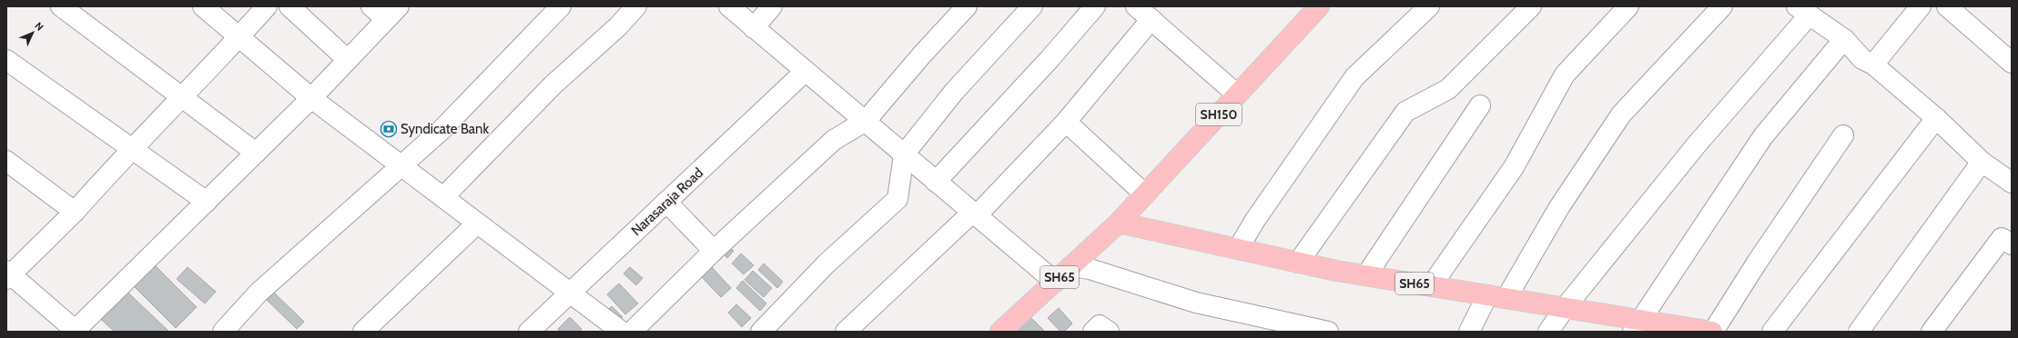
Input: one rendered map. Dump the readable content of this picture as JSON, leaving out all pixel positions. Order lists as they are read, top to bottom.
{
  "streets": {
    "main road": ["SH150", "SH65"],
    "street": ["Narasaraja Road"]
  },
  "crossings": [
    ["SH150", "SH65"]
  ],
  "places": {
    "bank": ["Syndicate Bank"]
  },
  "north": "top right"
}
